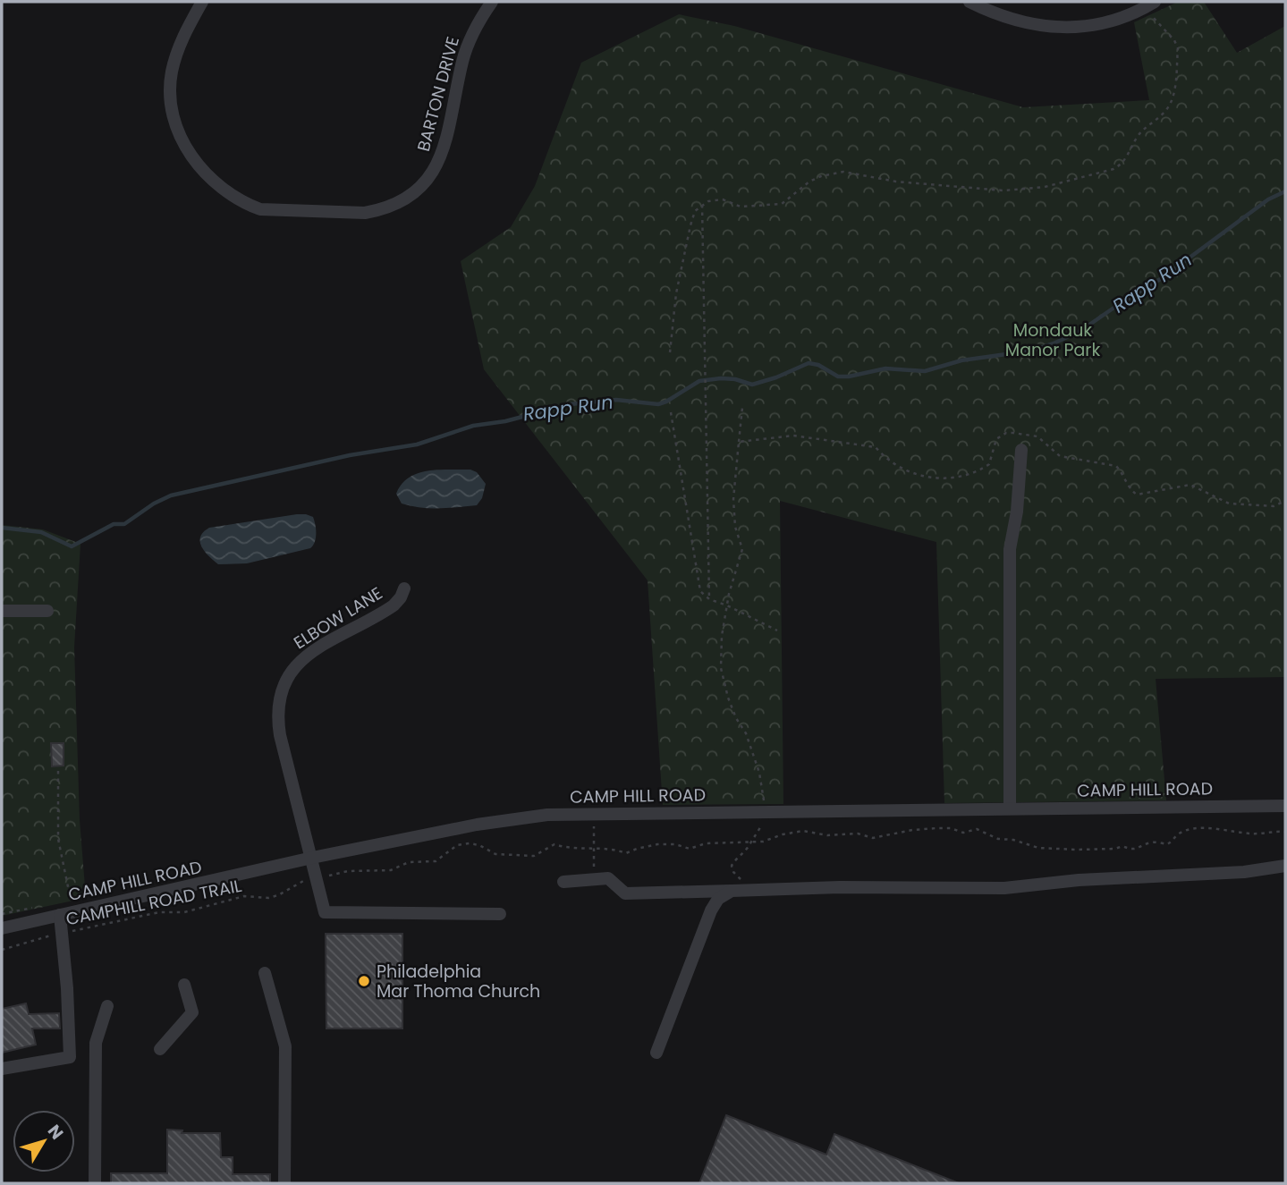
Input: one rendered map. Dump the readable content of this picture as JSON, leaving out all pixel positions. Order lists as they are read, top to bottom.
{
  "streets": {
    "street": ["BARTON DRIVE", "ELBOW LANE", "CAMP HILL ROAD"],
    "path": ["CAMPHILL ROAD TRAIL"]
  },
  "crossings": [
    ["ELBOW LANE", "CAMP HILL ROAD"],
    ["ELBOW LANE", "CAMPHILL ROAD TRAIL"]
  ],
  "water": ["Rapp Run"],
  "parks": ["Mondauk Manor Park"],
  "places": ["Philadelphia Mar Thoma Church"],
  "north": "top right"
}
